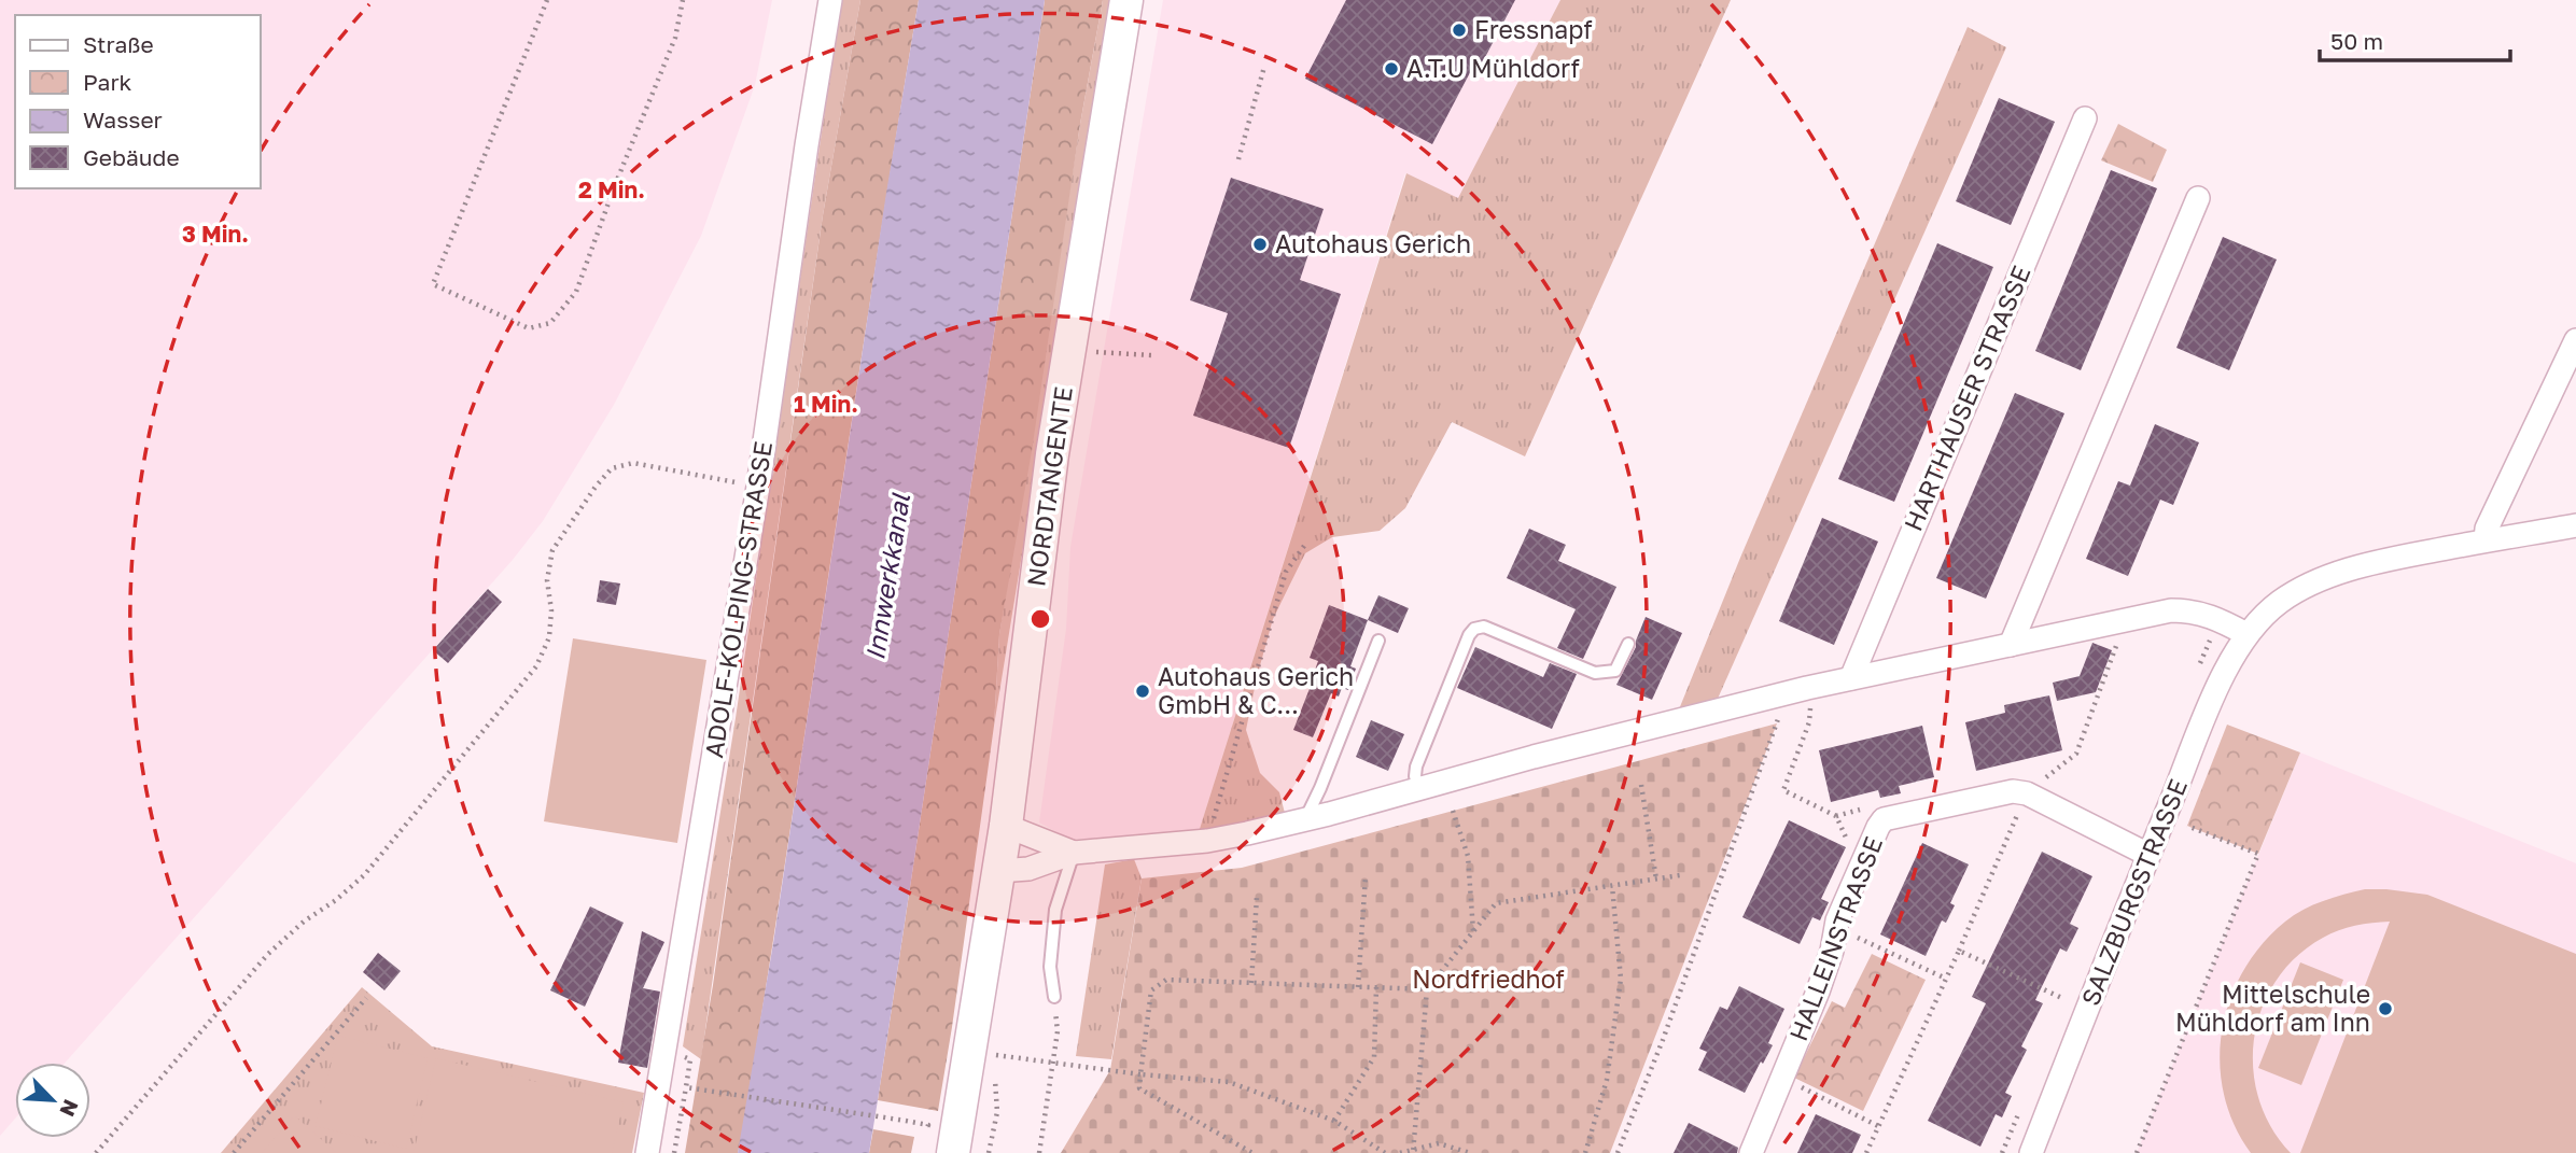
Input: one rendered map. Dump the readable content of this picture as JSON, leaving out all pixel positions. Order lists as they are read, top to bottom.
{
  "streets": {
    "main road": ["NORDTANGENTE"],
    "street": [
      "HARTHAUSER STRASSE",
      "ADOLF-KOLPING-STRASSE",
      "SALZBURGSTRASSE",
      "HALLEINSTRASSE"
    ]
  },
  "water": ["Innwerkkanal"],
  "parks": ["Nordfriedhof"],
  "places": [
    "Fressnapf",
    "A.T.U Mühldorf",
    "Autohaus Gerich",
    "Autohaus Gerich GmbH & C...",
    "Mittelschule Mühldorf am Inn"
  ],
  "legend": [
    "Straße",
    "Park",
    "Wasser",
    "Gebäude"
  ],
  "scale_bar": "50 m",
  "north": "bottom right",
  "rings": ["2 Min.", "3 Min.", "1 Min."]
}
